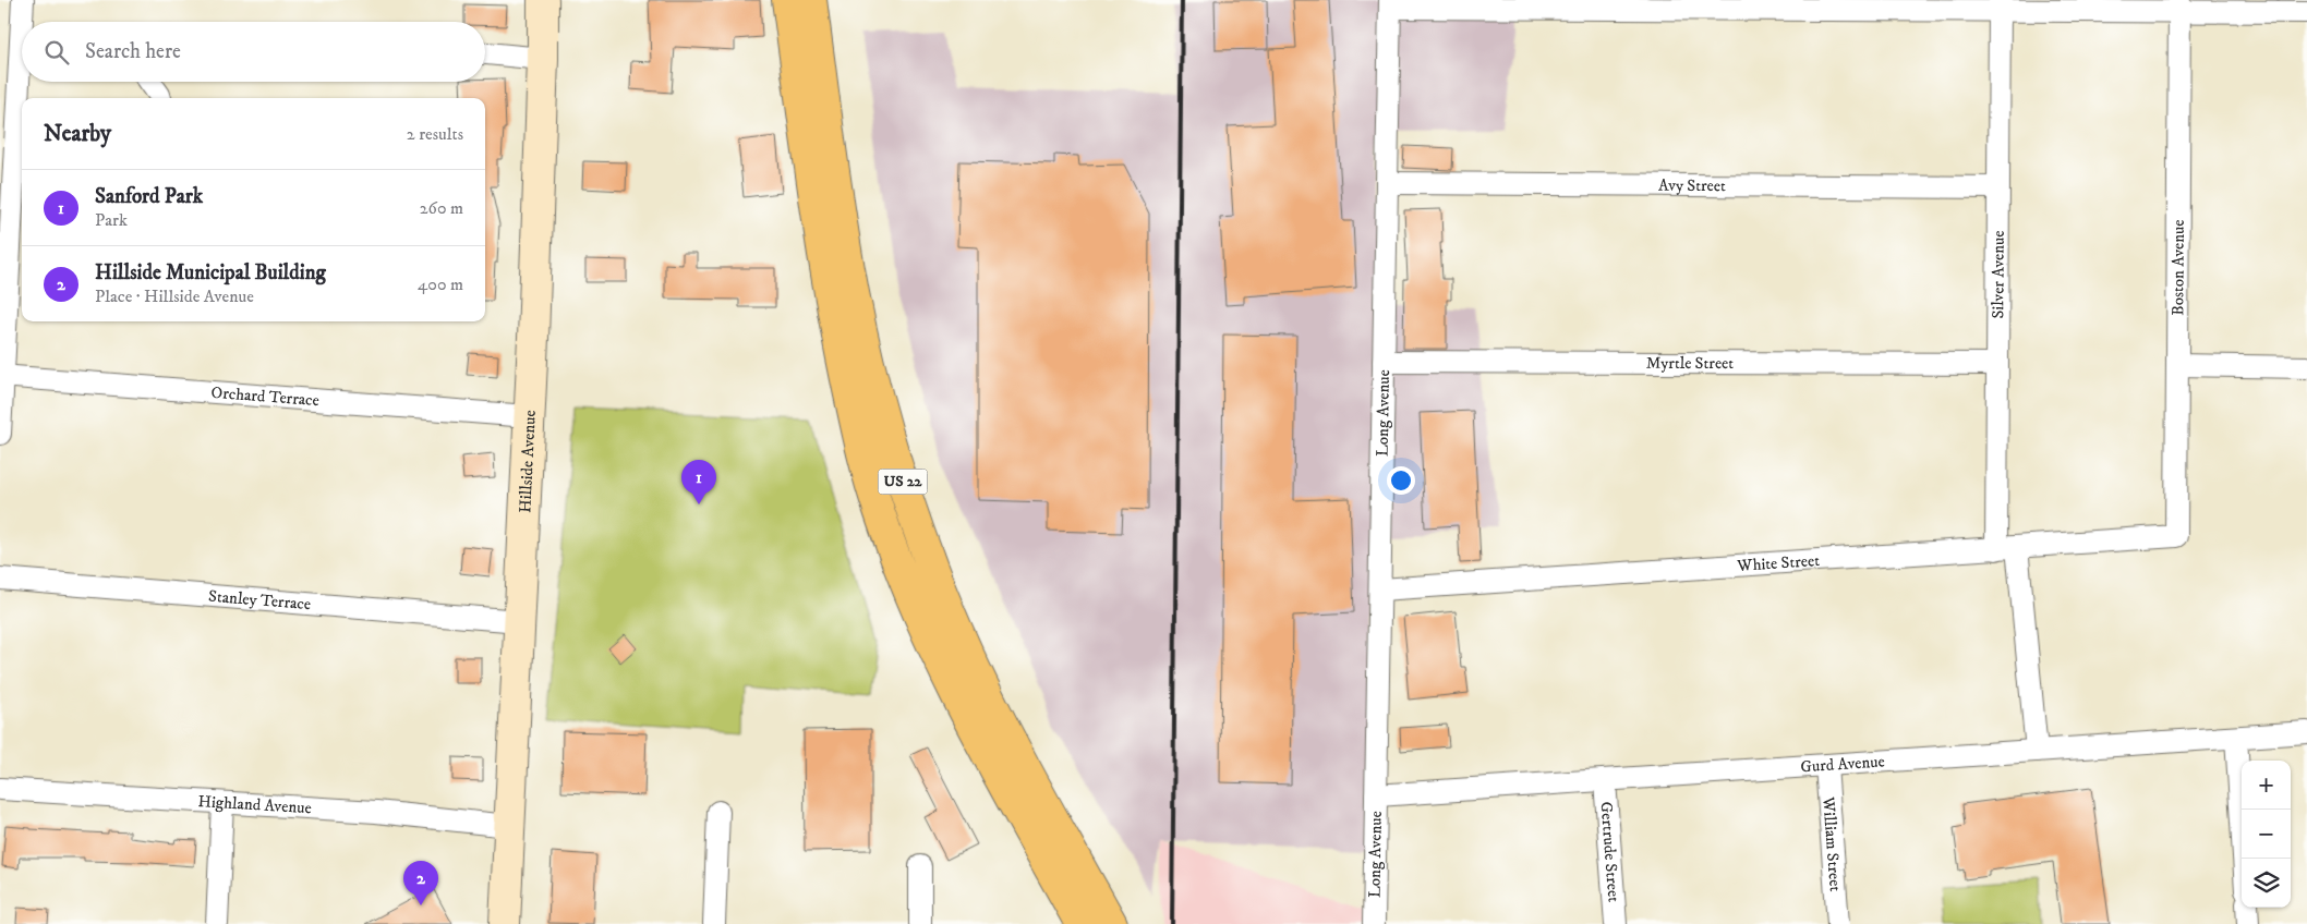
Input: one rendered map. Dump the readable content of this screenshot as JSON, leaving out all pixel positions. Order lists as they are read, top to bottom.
{
  "streets": {
    "highway": ["US 22"],
    "main road": ["Hillside Avenue"],
    "street": [
      "Avy Street",
      "Boston Avenue",
      "Silver Avenue",
      "Myrtle Street",
      "Orchard Terrace",
      "Long Avenue",
      "White Street",
      "Stanley Terrace",
      "Gurd Avenue",
      "Highland Avenue",
      "William Street",
      "Gertrude Street"
    ]
  },
  "crossings": [
    ["Avy Street", "Silver Avenue"],
    ["Avy Street", "Long Avenue"],
    ["Boston Avenue", "White Street"],
    ["Silver Avenue", "Myrtle Street"],
    ["Silver Avenue", "White Street"],
    ["Silver Avenue", "Gurd Avenue"],
    ["Myrtle Street", "Long Avenue"],
    ["Orchard Terrace", "Hillside Avenue"],
    ["Long Avenue", "White Street"],
    ["Long Avenue", "Gurd Avenue"],
    ["Hillside Avenue", "Stanley Terrace"],
    ["Hillside Avenue", "Highland Avenue"],
    ["Gurd Avenue", "William Street"],
    ["Gurd Avenue", "Gertrude Street"]
  ],
  "page": {
    "search": "Search here",
    "heading": ["Nearby", "2 results"],
    "list": [
      {
        "mark": "1",
        "name": "Sanford Park",
        "note": "Park",
        "value": "260 m"
      },
      {
        "mark": "2",
        "name": "Hillside Municipal Building",
        "note": "Place · Hillside Avenue",
        "value": "400 m"
      }
    ],
    "pins": ["1", "2"],
    "map_buttons": ["+", "−"]
  }
}
